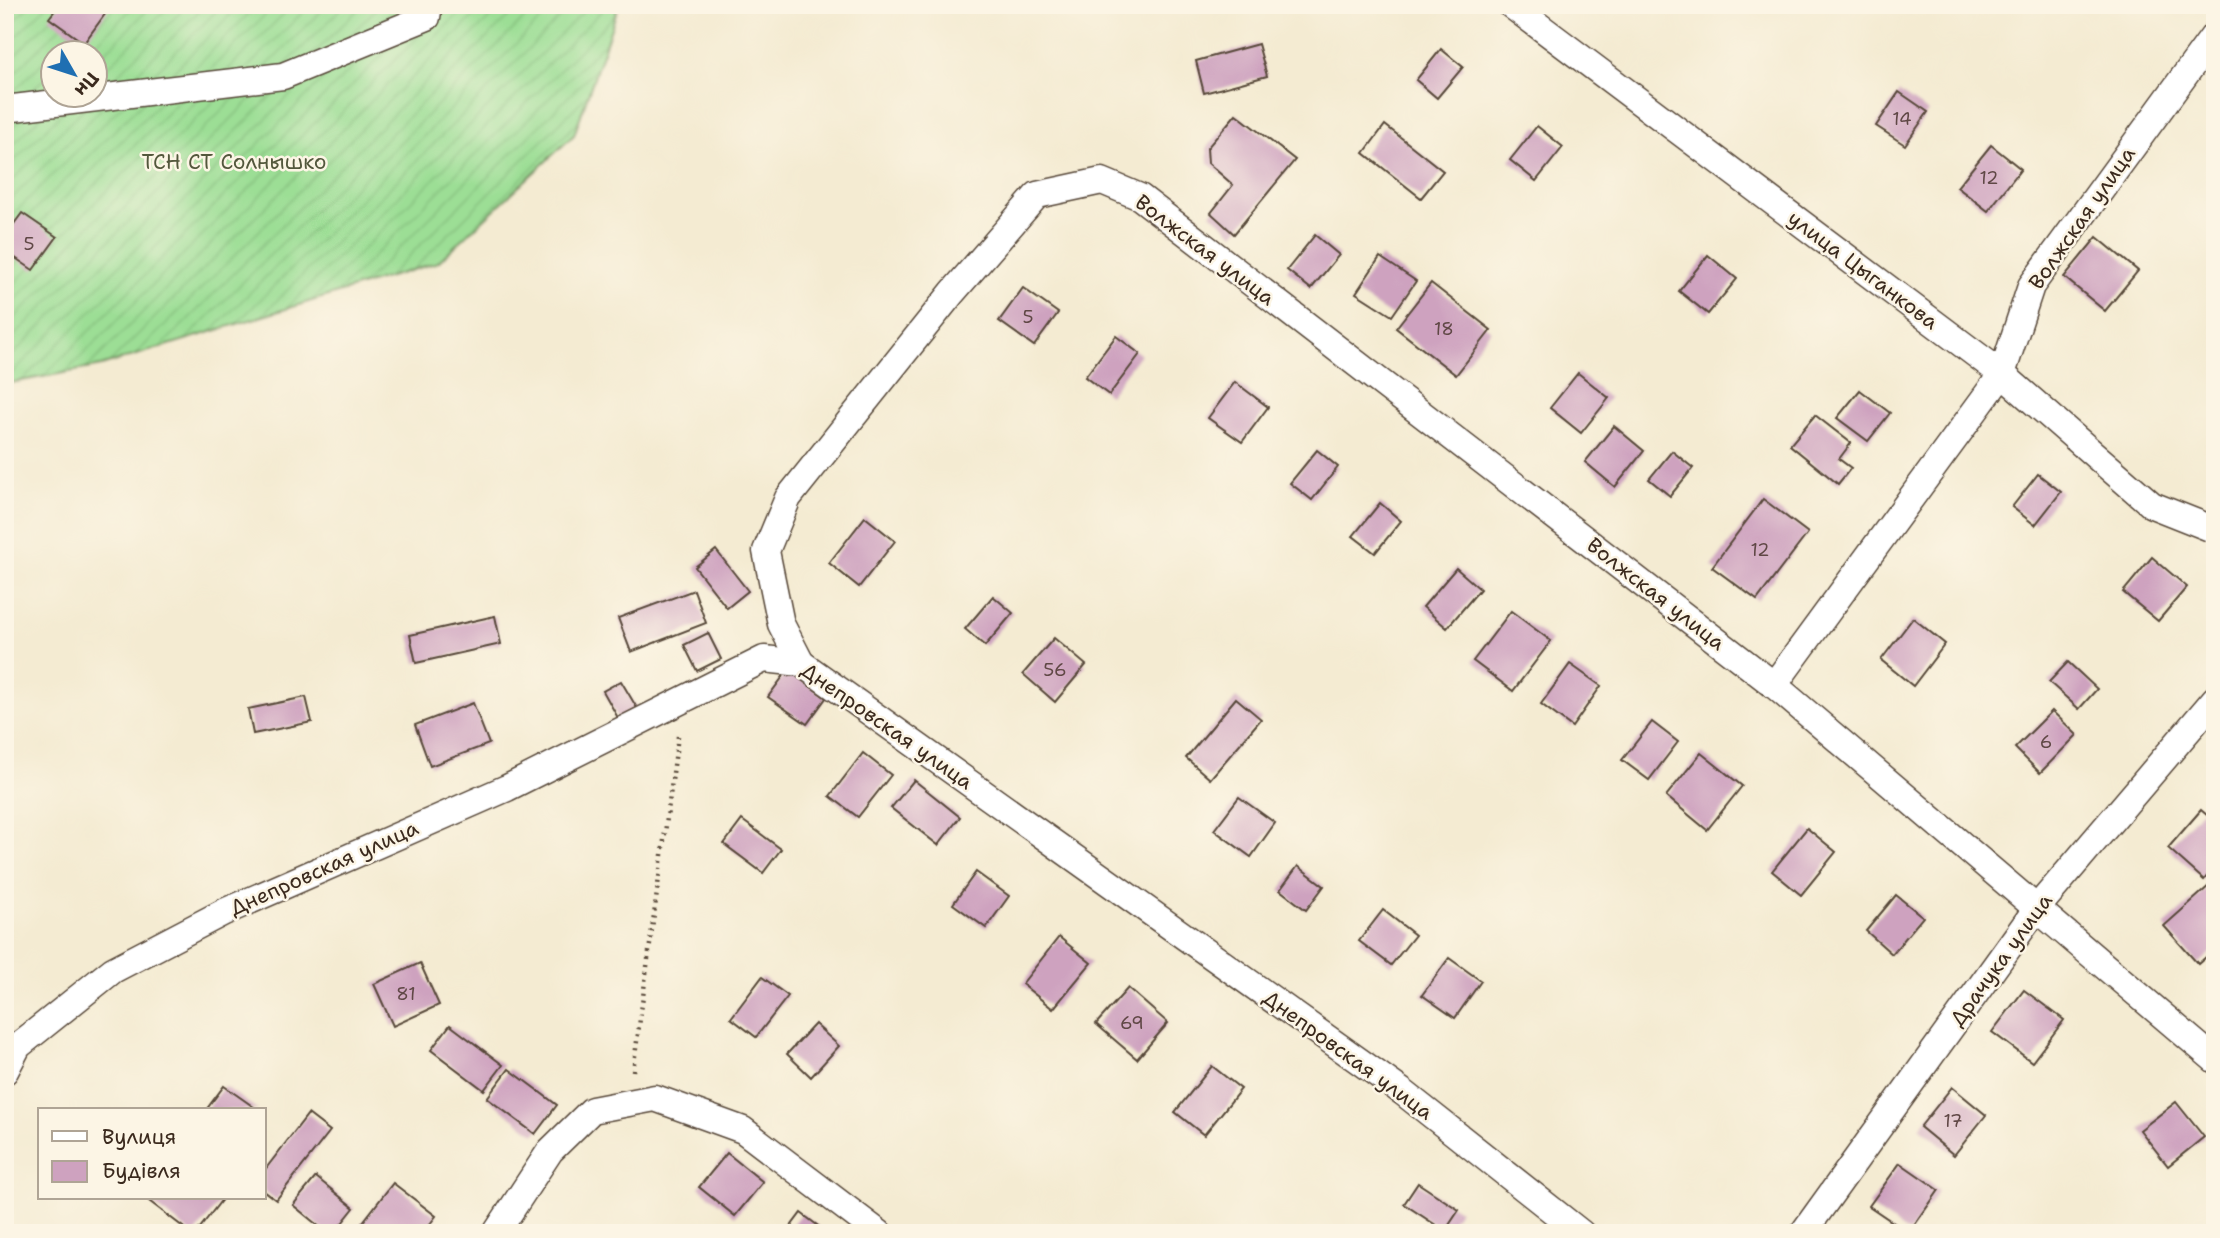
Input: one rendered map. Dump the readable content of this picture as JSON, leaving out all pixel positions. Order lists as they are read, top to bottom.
{
  "streets": {
    "street": [
      "Волжская улица",
      "улица Цыганкова",
      "Днепровская улица",
      "Драчука улица"
    ]
  },
  "crossings": [
    ["Волжская улица", "улица Цыганкова"],
    ["Волжская улица", "Днепровская улица"],
    ["Волжская улица", "Драчука улица"]
  ],
  "parks": ["ТСН СТ Солнышко"],
  "house_numbers": [
    "14",
    "12",
    "5",
    "5",
    "18",
    "12",
    "56",
    "6",
    "81",
    "69",
    "17"
  ],
  "legend": ["Вулиця", "Будівля"],
  "north": "bottom right"
}
